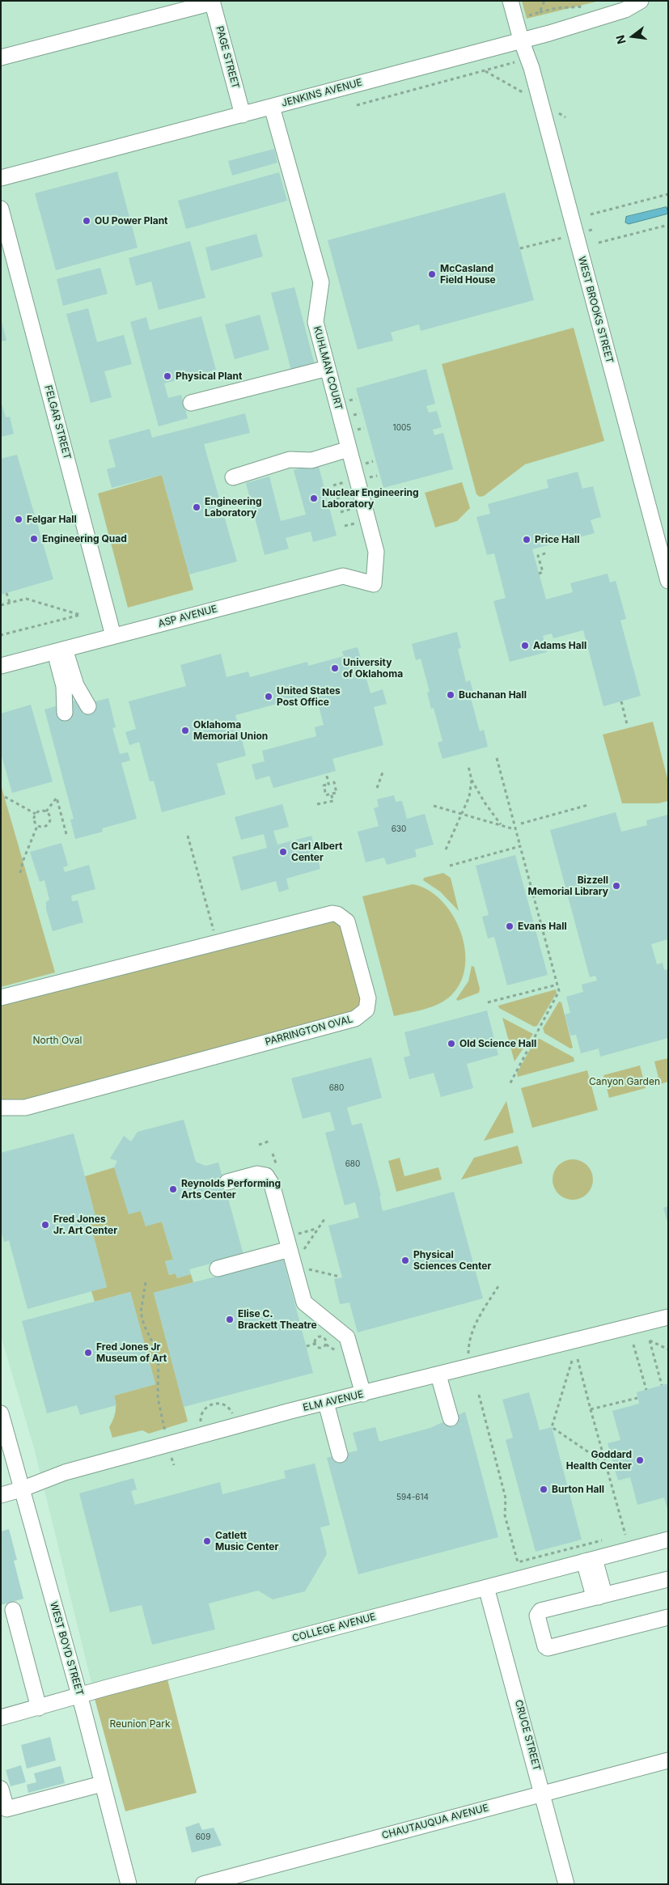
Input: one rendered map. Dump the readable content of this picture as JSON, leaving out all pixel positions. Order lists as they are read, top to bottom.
{
  "streets": {
    "street": [
      "PAGE STREET",
      "JENKINS AVENUE",
      "WEST BROOKS STREET",
      "KUHLMAN COURT",
      "FELGAR STREET",
      "ASP AVENUE",
      "PARRINGTON OVAL",
      "ELM AVENUE",
      "COLLEGE AVENUE",
      "WEST BOYD STREET",
      "CRUCE STREET",
      "CHAUTAUQUA AVENUE"
    ]
  },
  "crossings": [
    ["PAGE STREET", "JENKINS AVENUE"],
    ["JENKINS AVENUE", "WEST BROOKS STREET"],
    ["JENKINS AVENUE", "KUHLMAN COURT"],
    ["KUHLMAN COURT", "ASP AVENUE"],
    ["FELGAR STREET", "ASP AVENUE"],
    ["ELM AVENUE", "WEST BOYD STREET"],
    ["COLLEGE AVENUE", "WEST BOYD STREET"],
    ["COLLEGE AVENUE", "CRUCE STREET"],
    ["CRUCE STREET", "CHAUTAUQUA AVENUE"]
  ],
  "parks": ["North Oval", "Canyon Garden", "Reunion Park"],
  "places": [
    "OU Power Plant",
    "McCasland Field House",
    "Physical Plant",
    "Nuclear Engineering Laboratory",
    "Engineering Laboratory",
    "Felgar Hall",
    "Engineering Quad",
    "Price Hall",
    "Adams Hall",
    "University of Oklahoma",
    "Buchanan Hall",
    "United States Post Office",
    "Oklahoma Memorial Union",
    "Carl Albert Center",
    "Bizzell Memorial Library",
    "Evans Hall",
    "Old Science Hall",
    "Reynolds Performing Arts Center",
    "Fred Jones Jr. Art Center",
    "Physical Sciences Center",
    "Elise C. Brackett Theatre",
    "Fred Jones Jr Museum of Art",
    "Goddard Health Center",
    "Burton Hall",
    "Catlett Music Center"
  ],
  "house_numbers": [
    "1005",
    "630",
    "680",
    "680",
    "594-614",
    "609"
  ],
  "north": "left"
}
